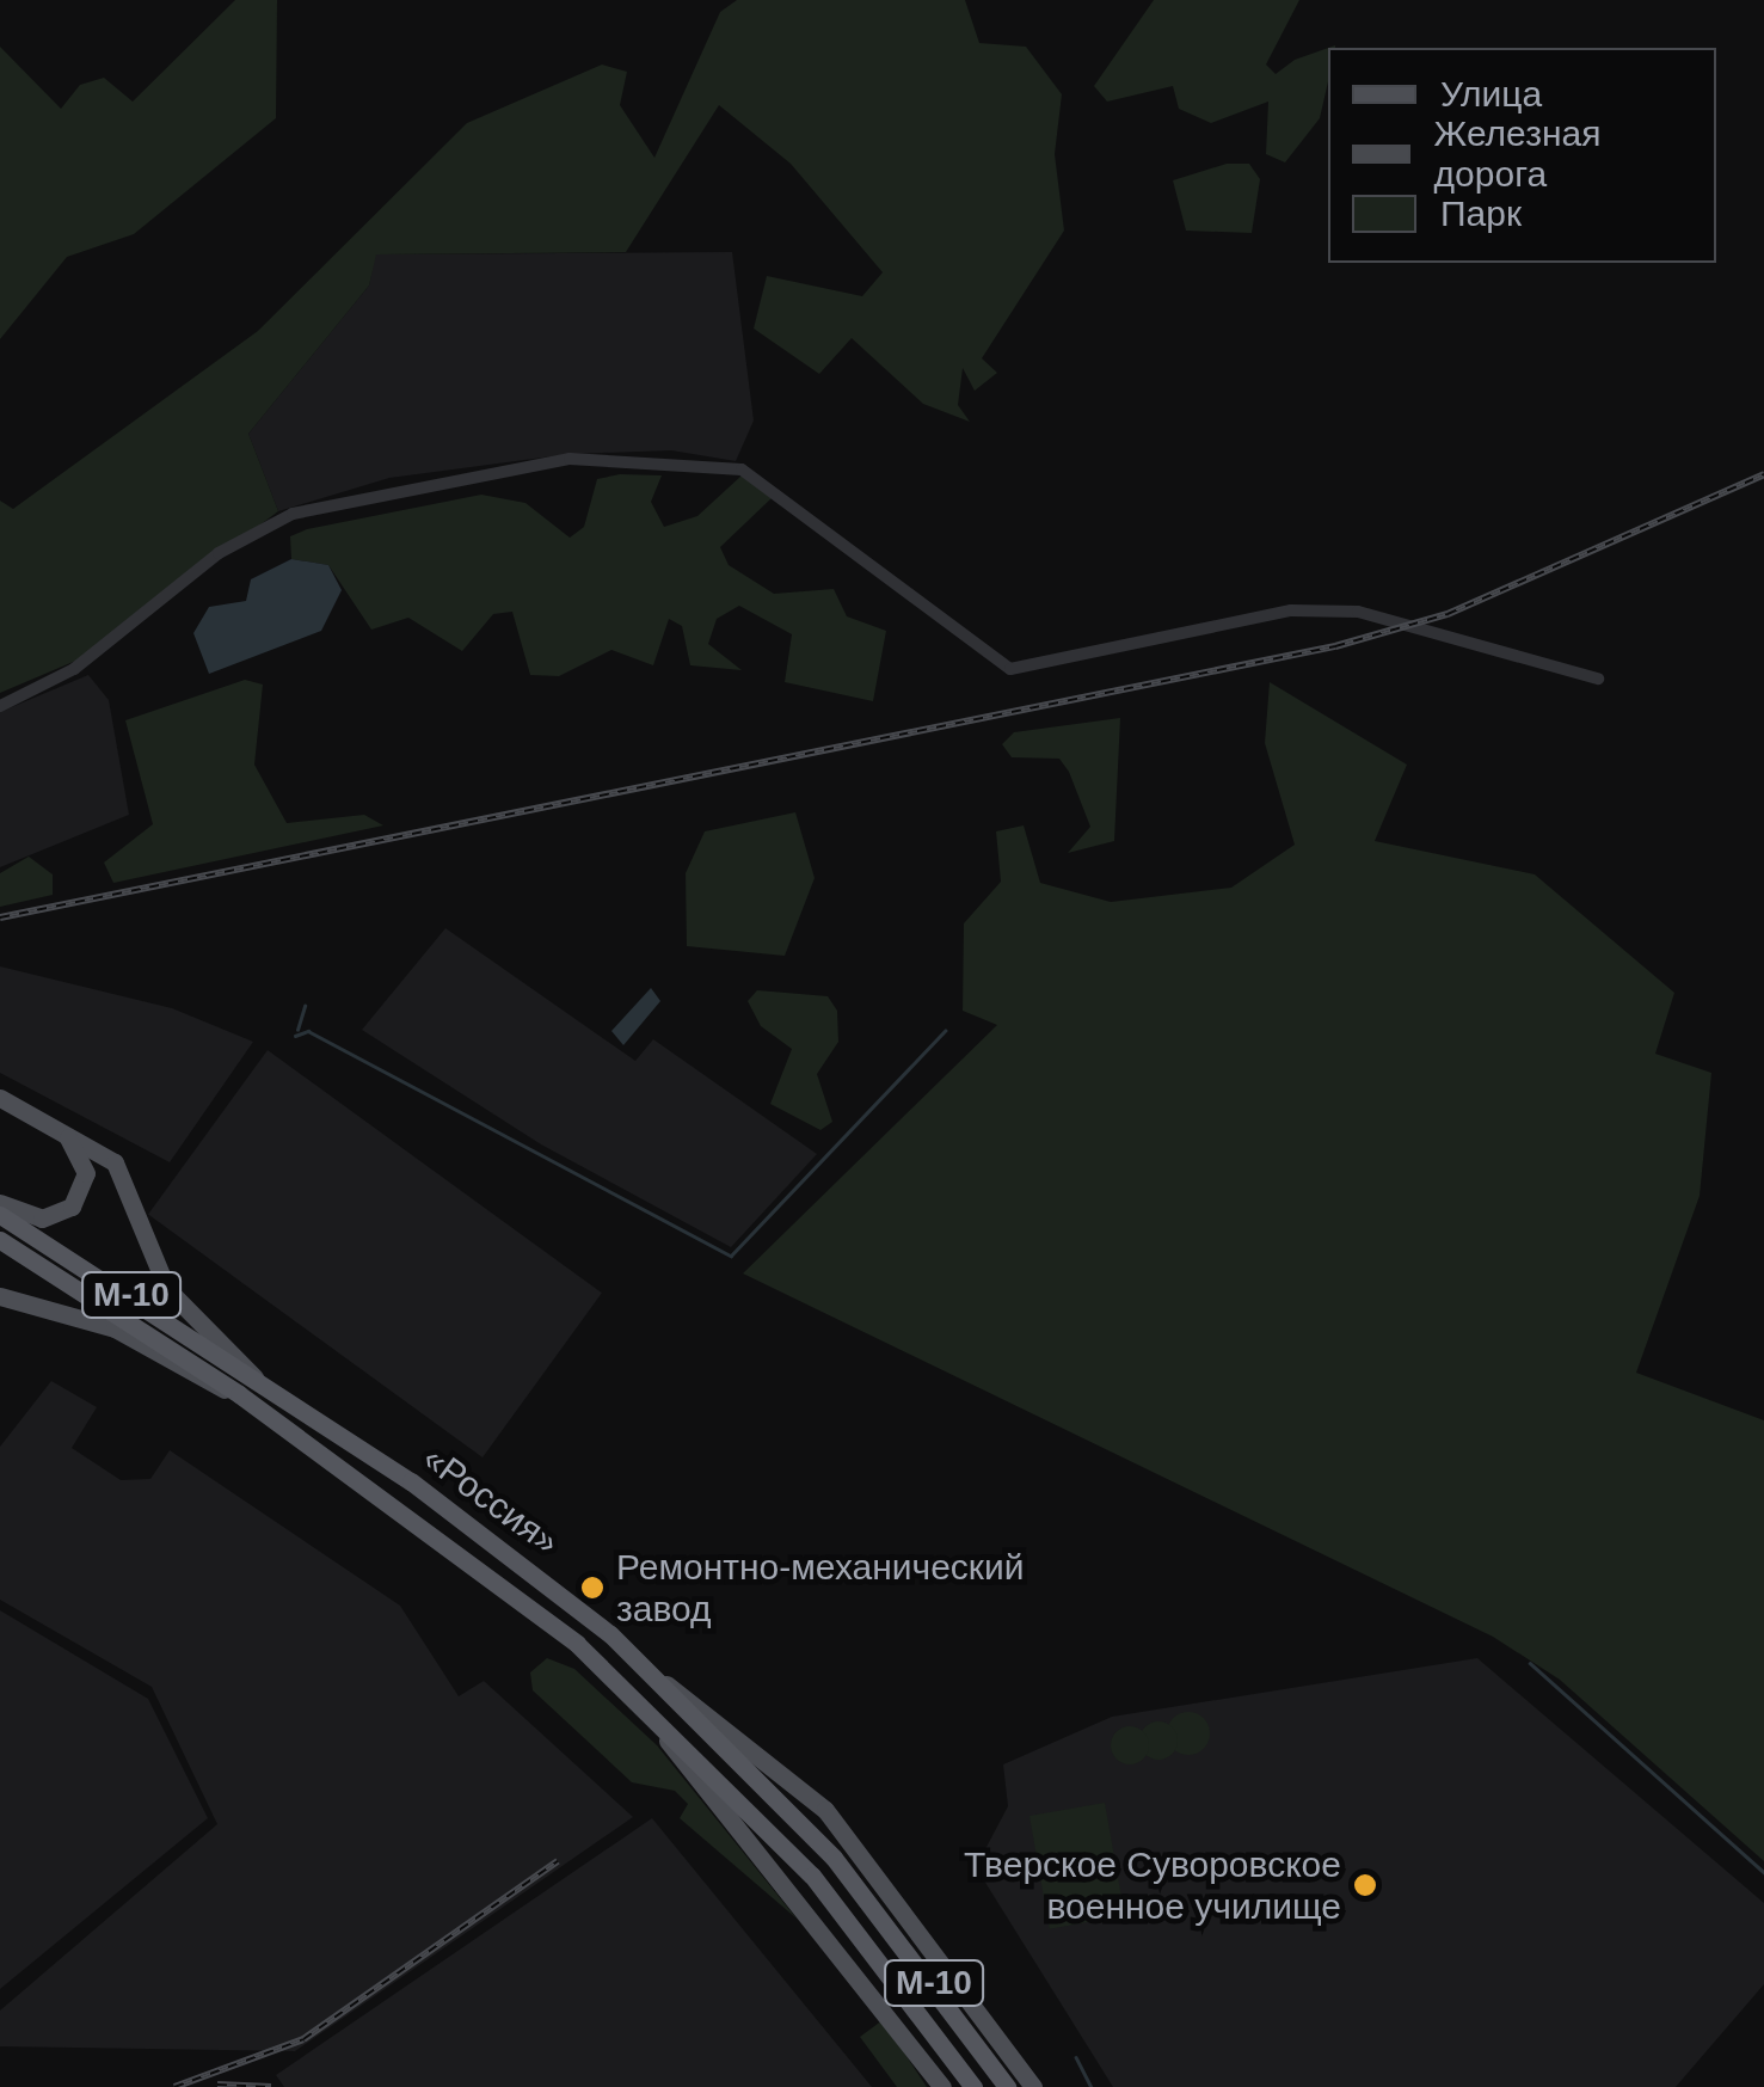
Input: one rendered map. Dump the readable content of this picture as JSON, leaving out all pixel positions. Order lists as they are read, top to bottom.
{
  "streets": {
    "highway": ["М-10", "«Россия»"]
  },
  "places": ["Ремонтно-механический завод", "Тверское Суворовское военное училище"],
  "legend": ["Улица", "Железная дорога", "Парк"]
}
